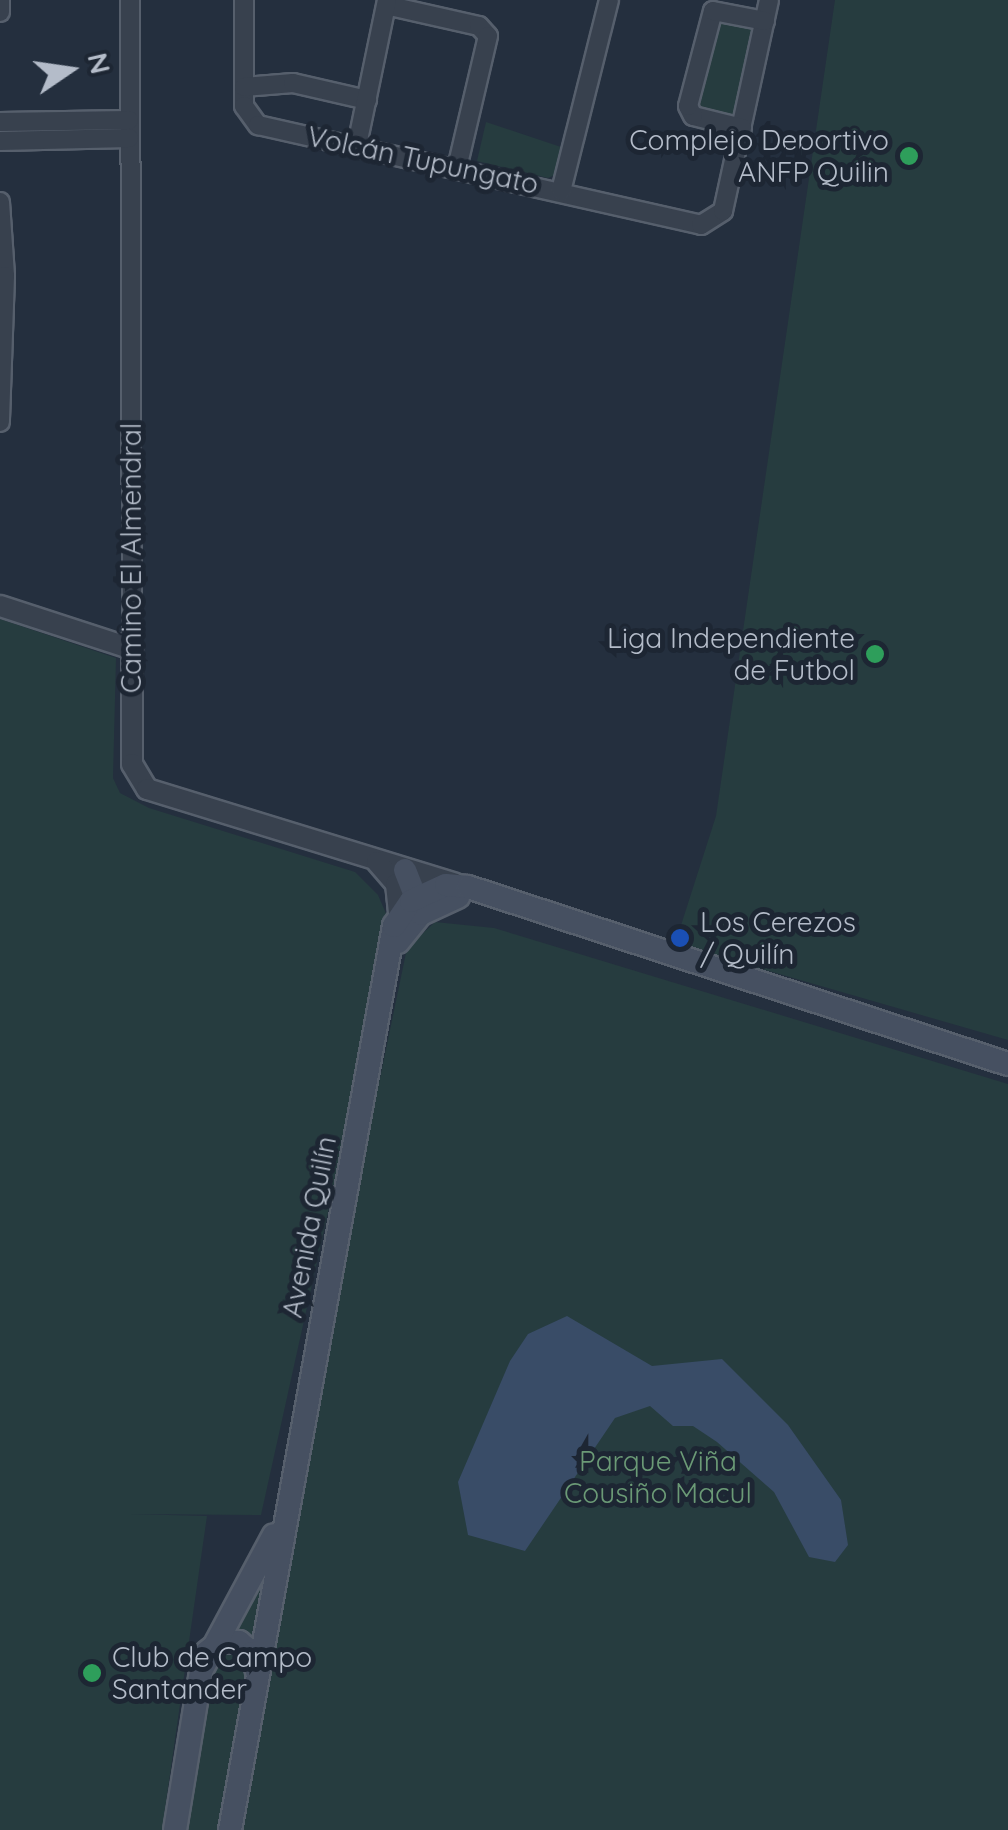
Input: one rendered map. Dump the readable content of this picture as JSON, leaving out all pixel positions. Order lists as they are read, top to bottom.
{
  "streets": {
    "main road": ["Avenida Quilín"],
    "street": ["Volcán Tupungato", "Camino El Almendral"]
  },
  "parks": ["Parque Viña Cousiño Macul"],
  "places": [
    "Complejo Deportivo ANFP Quilin",
    "Liga Independiente de Futbol",
    "Los Cerezos / Quilín",
    "Club de Campo Santander"
  ],
  "north": "right"
}
